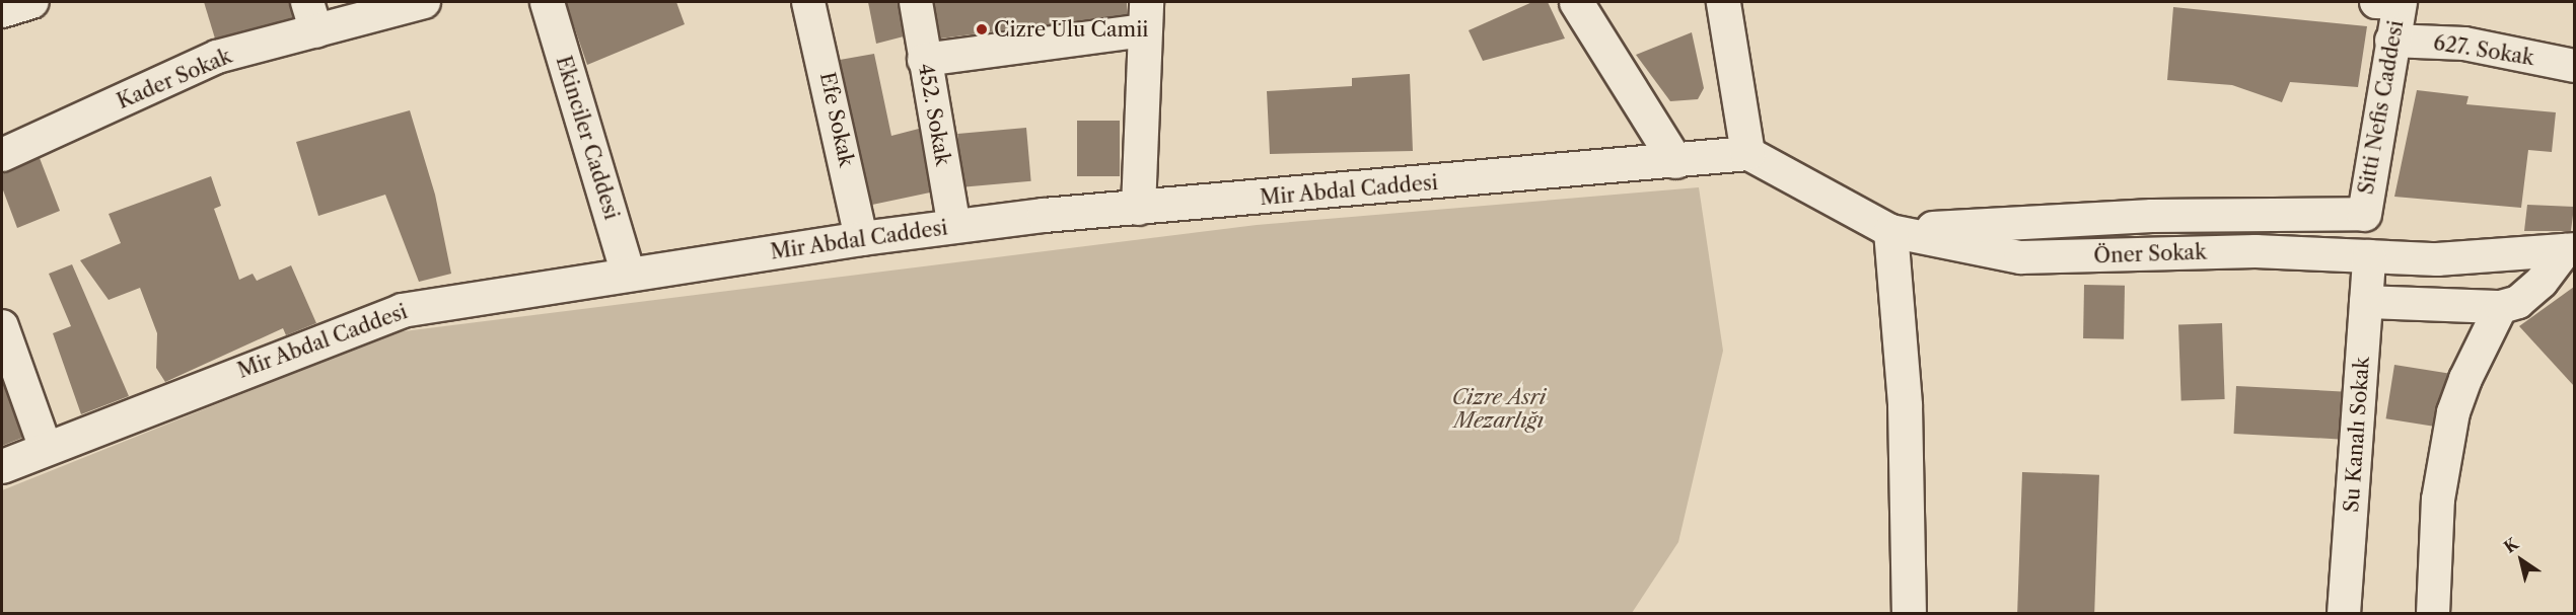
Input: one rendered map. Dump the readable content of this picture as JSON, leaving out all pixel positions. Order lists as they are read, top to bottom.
{
  "streets": {
    "street": [
      "627. Sokak",
      "Kader Sokak",
      "Sitti Nefis Caddesi",
      "452. Sokak",
      "Efe Sokak",
      "Ekinciler Caddesi",
      "Mir Abdal Caddesi",
      "Öner Sokak",
      "Su Kanalı Sokak"
    ]
  },
  "crossings": [
    ["627. Sokak", "Sitti Nefis Caddesi"],
    ["452. Sokak", "Mir Abdal Caddesi"],
    ["Efe Sokak", "Mir Abdal Caddesi"],
    ["Ekinciler Caddesi", "Mir Abdal Caddesi"],
    ["Mir Abdal Caddesi", "Öner Sokak"],
    ["Öner Sokak", "Su Kanalı Sokak"]
  ],
  "parks": ["Cizre Asri Mezarlığı"],
  "places": ["Cizre Ulu Camii"],
  "north": "top left"
}
